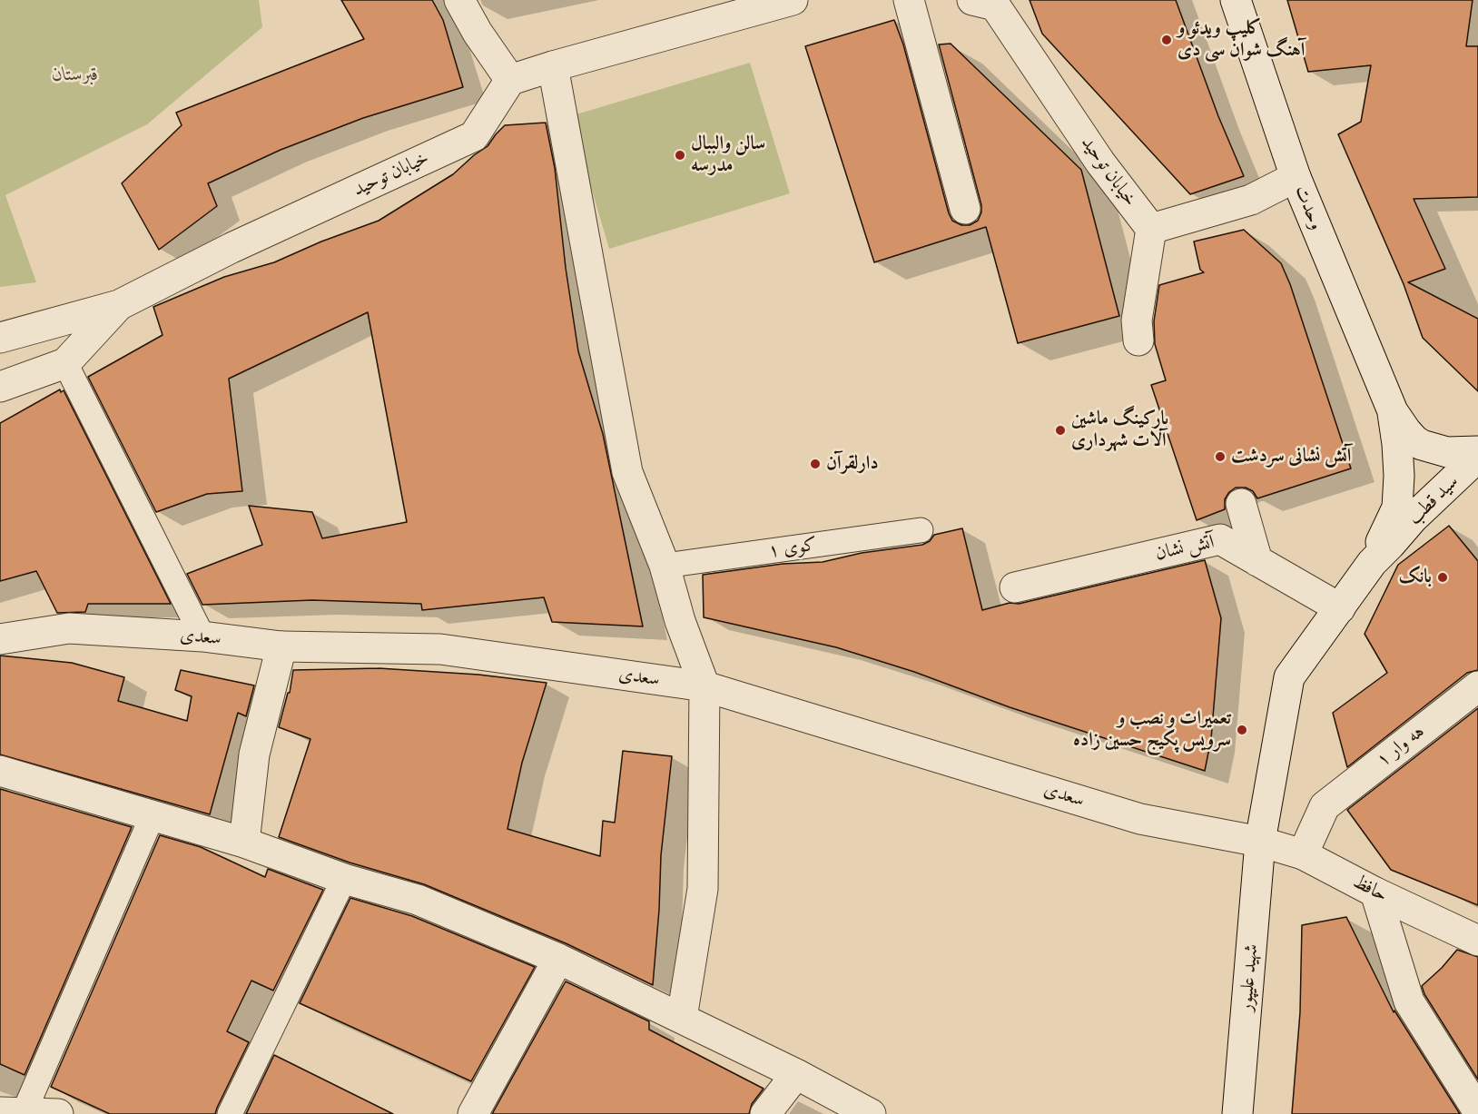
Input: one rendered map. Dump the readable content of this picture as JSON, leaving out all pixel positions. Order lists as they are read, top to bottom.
{
  "streets": {
    "street": [
      "خیابان توحید",
      "وحدت",
      "سید قطب",
      "آتش نشان",
      "سعدی",
      "هه وار ۱",
      "حافظ",
      "شهید علیپور"
    ],
    "lane": ["کوی ۱"]
  },
  "crossings": [
    ["سید قطب", "شهید علیپور"],
    ["آتش نشان", "شهید علیپور"],
    ["سعدی", "حافظ"],
    ["سعدی", "شهید علیپور"],
    ["هه وار ۱", "حافظ"],
    ["حافظ", "شهید علیپور"]
  ],
  "parks": ["قبرستان"],
  "places": [
    "کلیپ ویدئو و آهنگ شوان سی دی",
    "سالن والببال مدرسه",
    "پارکینگ ماشین آلات شهرداری",
    "آتش نشانی سردشت",
    "دارلقرآن",
    "بانک",
    "تعمیرات و نصب و سرویس پکیج حسین زاده"
  ]
}
